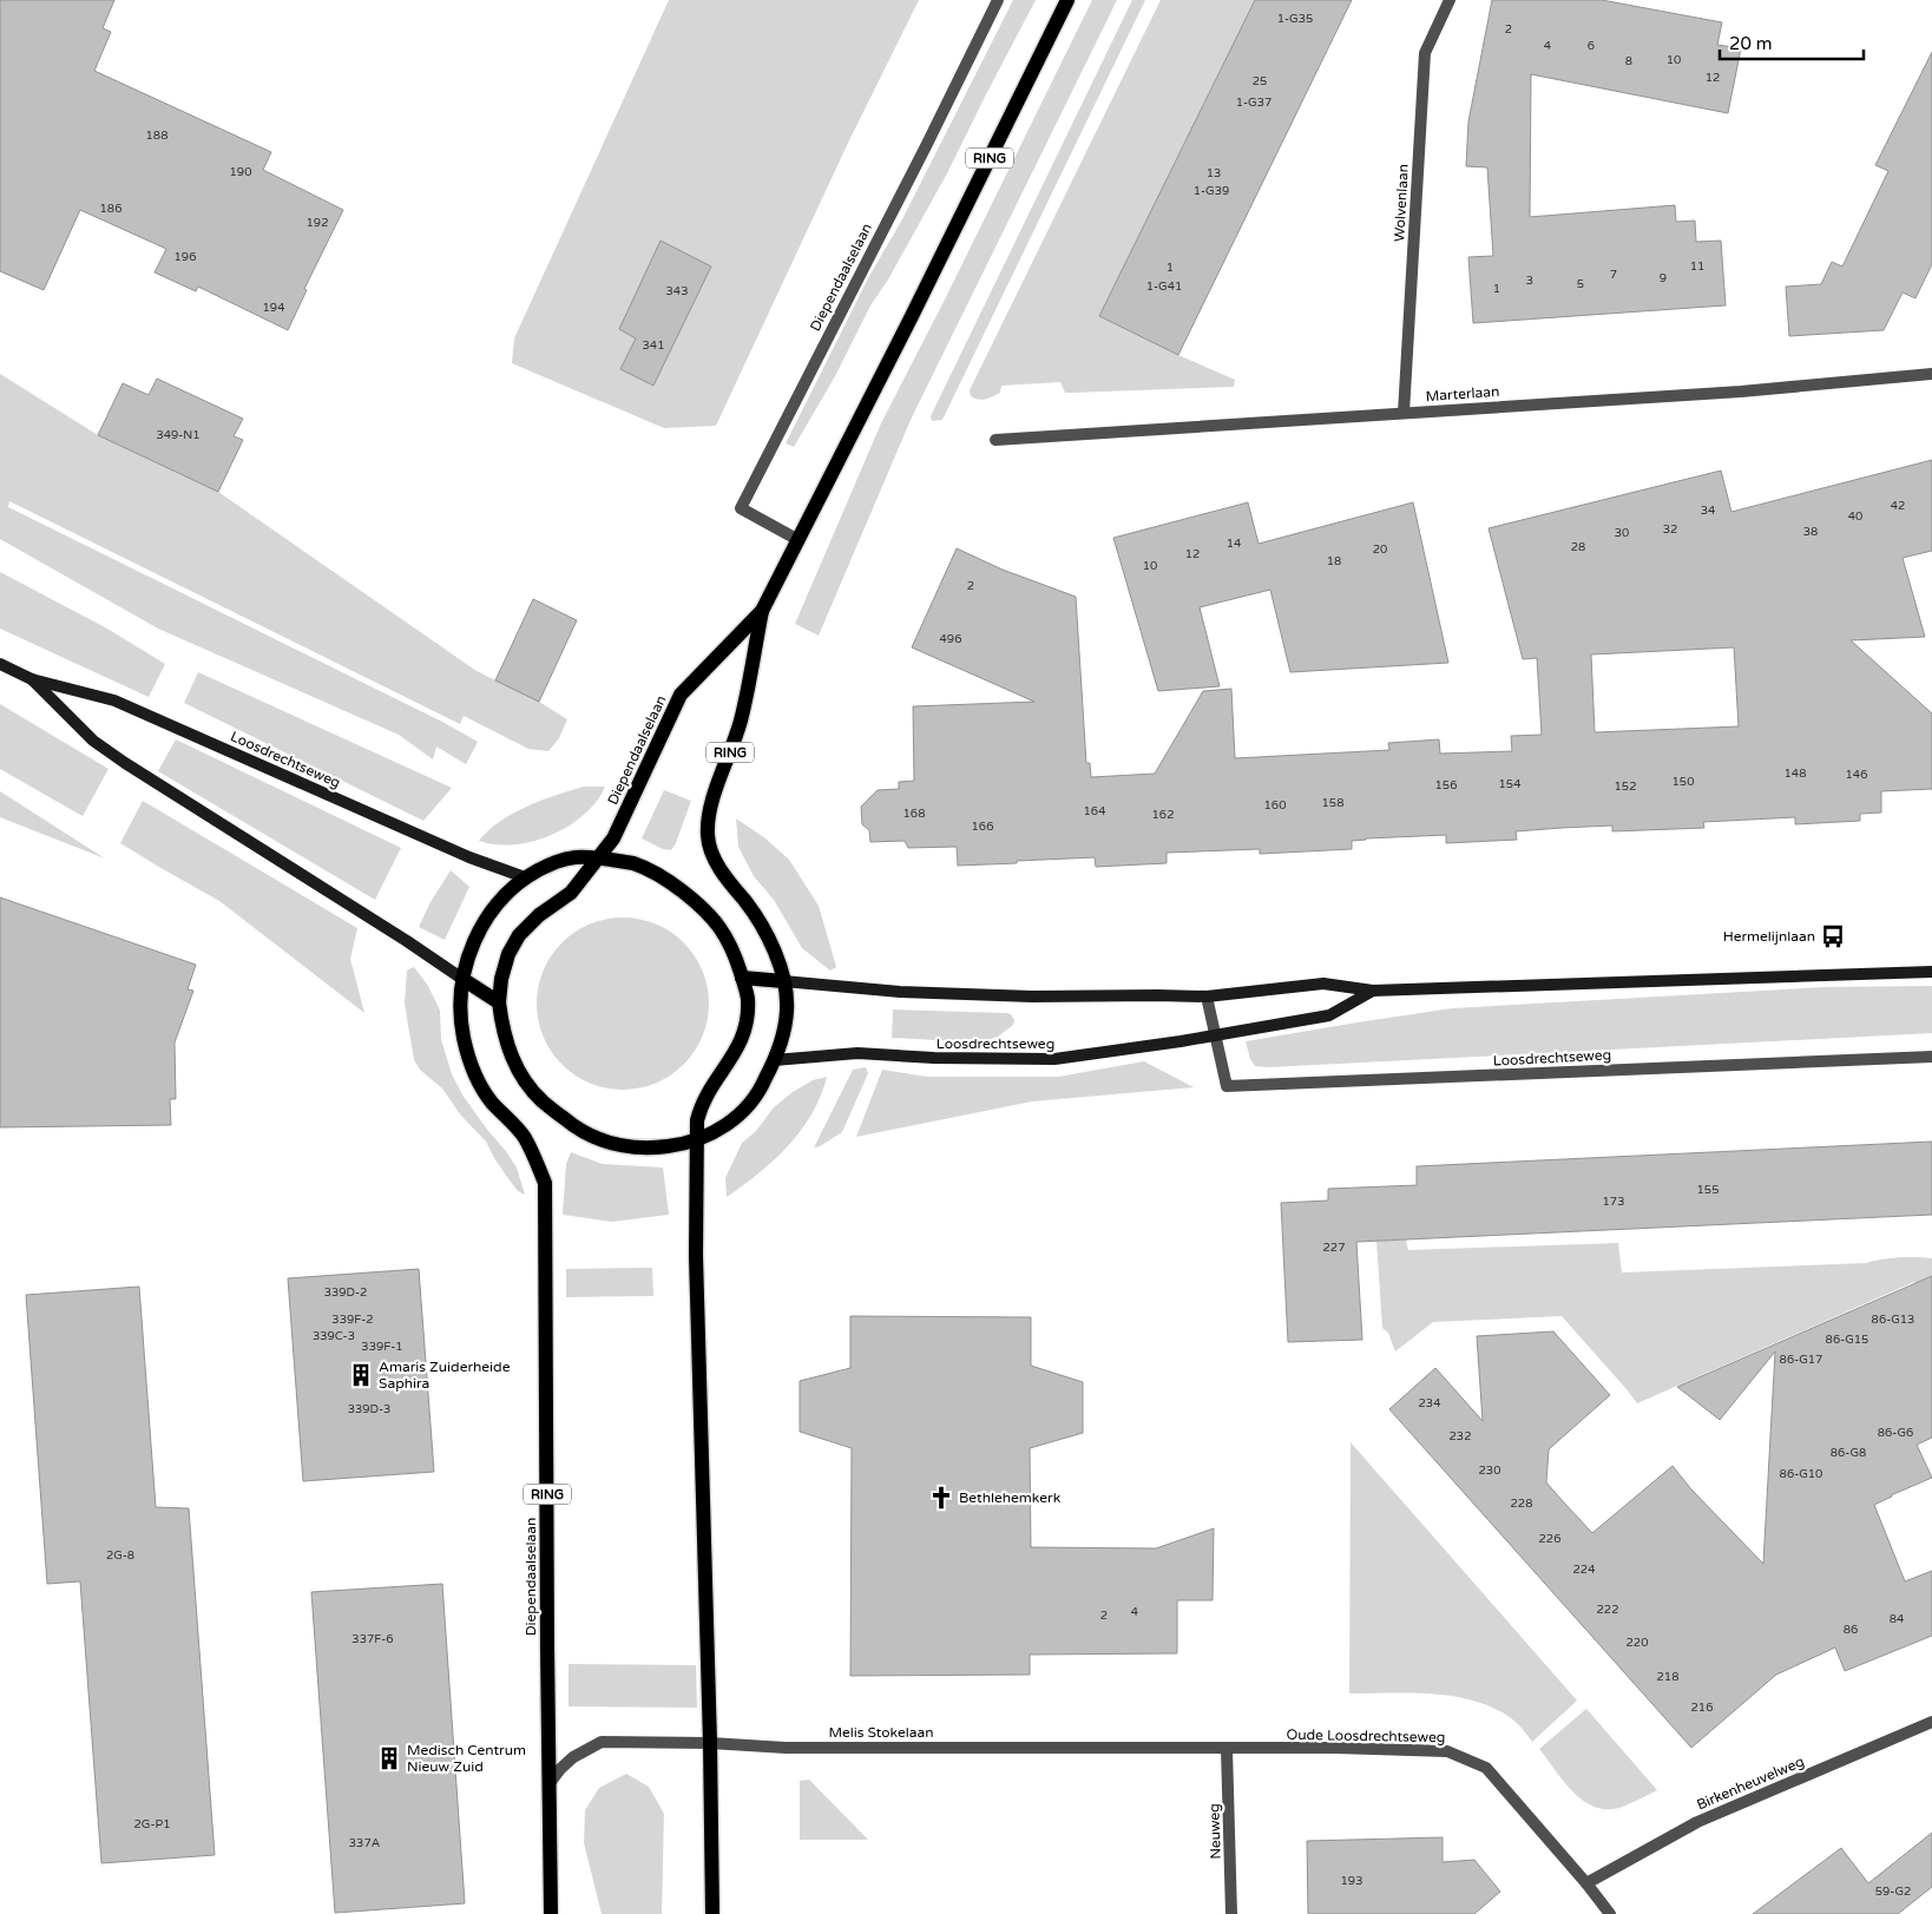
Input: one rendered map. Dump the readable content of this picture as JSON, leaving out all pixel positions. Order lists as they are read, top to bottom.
{
  "streets": {
    "main road": ["RING", "Diependaalselaan"],
    "street": [
      "Wolvenlaan",
      "Marterlaan",
      "Loosdrechtseweg",
      "Melis Stokelaan",
      "Oude Loosdrechtseweg",
      "Birkenheuvelweg",
      "Neuweg"
    ]
  },
  "crossings": [
    ["RING", "Diependaalselaan"],
    ["RING", "Loosdrechtseweg"],
    ["RING", "Melis Stokelaan"],
    ["Wolvenlaan", "Marterlaan"],
    ["Diependaalselaan", "Loosdrechtseweg"],
    ["Diependaalselaan", "Melis Stokelaan"],
    ["Melis Stokelaan", "Oude Loosdrechtseweg"],
    ["Melis Stokelaan", "Neuweg"],
    ["Oude Loosdrechtseweg", "Birkenheuvelweg"],
    ["Oude Loosdrechtseweg", "Neuweg"]
  ],
  "places": {
    "bus stop": ["Hermelijnlaan"],
    "building": ["Amaris Zuiderheide Saphira", "Medisch Centrum Nieuw Zuid"],
    "church": ["Bethlehemkerk"]
  },
  "house_numbers": [
    "1-G35",
    "2",
    "4",
    "6",
    "10",
    "8",
    "12",
    "25",
    "1-G37",
    "188",
    "190",
    "13",
    "1-G39",
    "186",
    "192",
    "196",
    "11",
    "1",
    "7",
    "9",
    "3",
    "5",
    "1-G41",
    "1",
    "343",
    "194",
    "341",
    "349-N1",
    "42",
    "34",
    "40",
    "32",
    "38",
    "30",
    "14",
    "28",
    "20",
    "12",
    "18",
    "10",
    "2",
    "496",
    "148",
    "146",
    "150",
    "154",
    "156",
    "152",
    "158",
    "160",
    "164",
    "168",
    "162",
    "166",
    "155",
    "173",
    "227",
    "339D-2",
    "339F-2",
    "86-G13",
    "339C-3",
    "86-G15",
    "339F-1",
    "86-G17",
    "234",
    "339D-3",
    "86-G6",
    "232",
    "86-G8",
    "230",
    "86-G10",
    "228",
    "226",
    "2G-8",
    "224",
    "222",
    "4",
    "2",
    "84",
    "86",
    "337F-6",
    "220",
    "218",
    "216",
    "2G-P1",
    "337A",
    "193",
    "59-G2"
  ],
  "scale_bar": "20 m"
}
